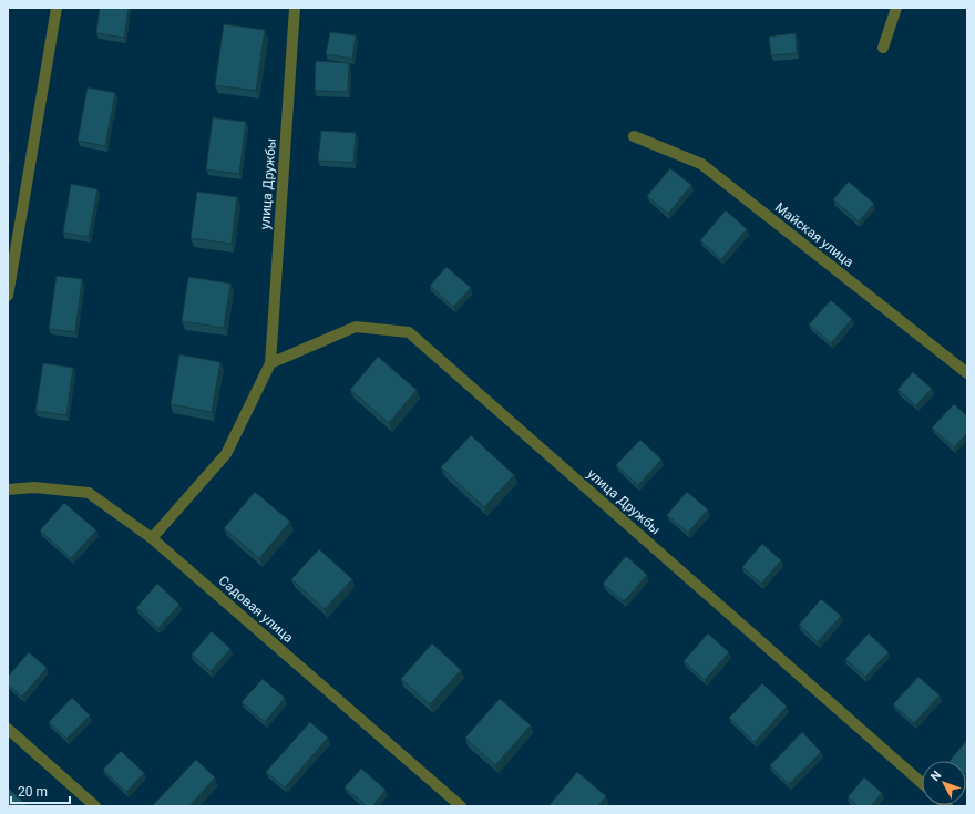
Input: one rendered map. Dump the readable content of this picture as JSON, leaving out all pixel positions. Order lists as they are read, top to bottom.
{
  "streets": {
    "street": ["улица Дружбы", "Майская улица", "Садовая улица"]
  },
  "crossings": [
    ["улица Дружбы", "Садовая улица"]
  ],
  "scale_bar": "20 m",
  "north": "top left"
}
